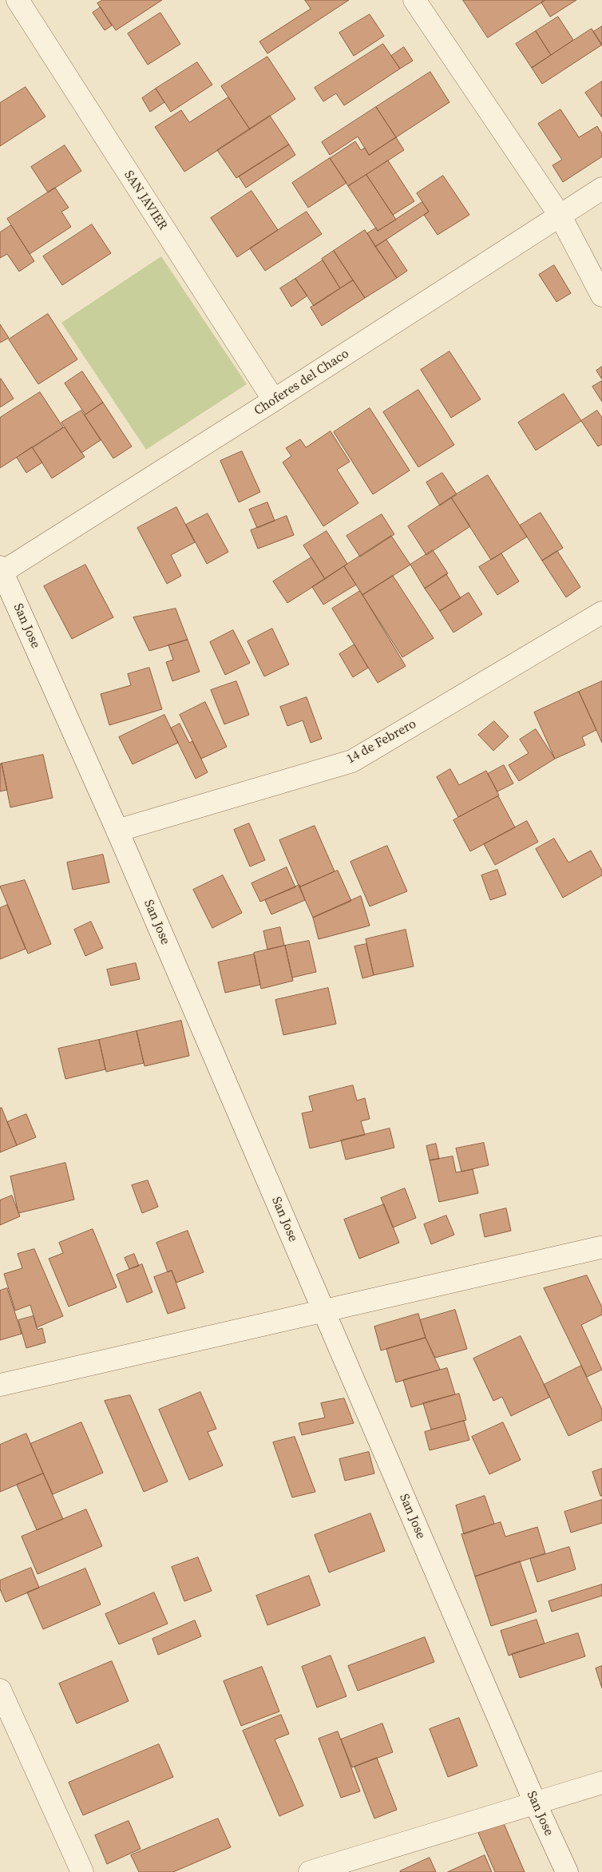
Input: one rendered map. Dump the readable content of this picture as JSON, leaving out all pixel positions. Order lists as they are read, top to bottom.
{
  "streets": {
    "street": [
      "SAN JAVIER",
      "Choferes del Chaco",
      "San Jose",
      "14 de Febrero"
    ]
  },
  "crossings": [
    ["SAN JAVIER", "Choferes del Chaco"],
    ["Choferes del Chaco", "San Jose"],
    ["San Jose", "14 de Febrero"]
  ]
}
